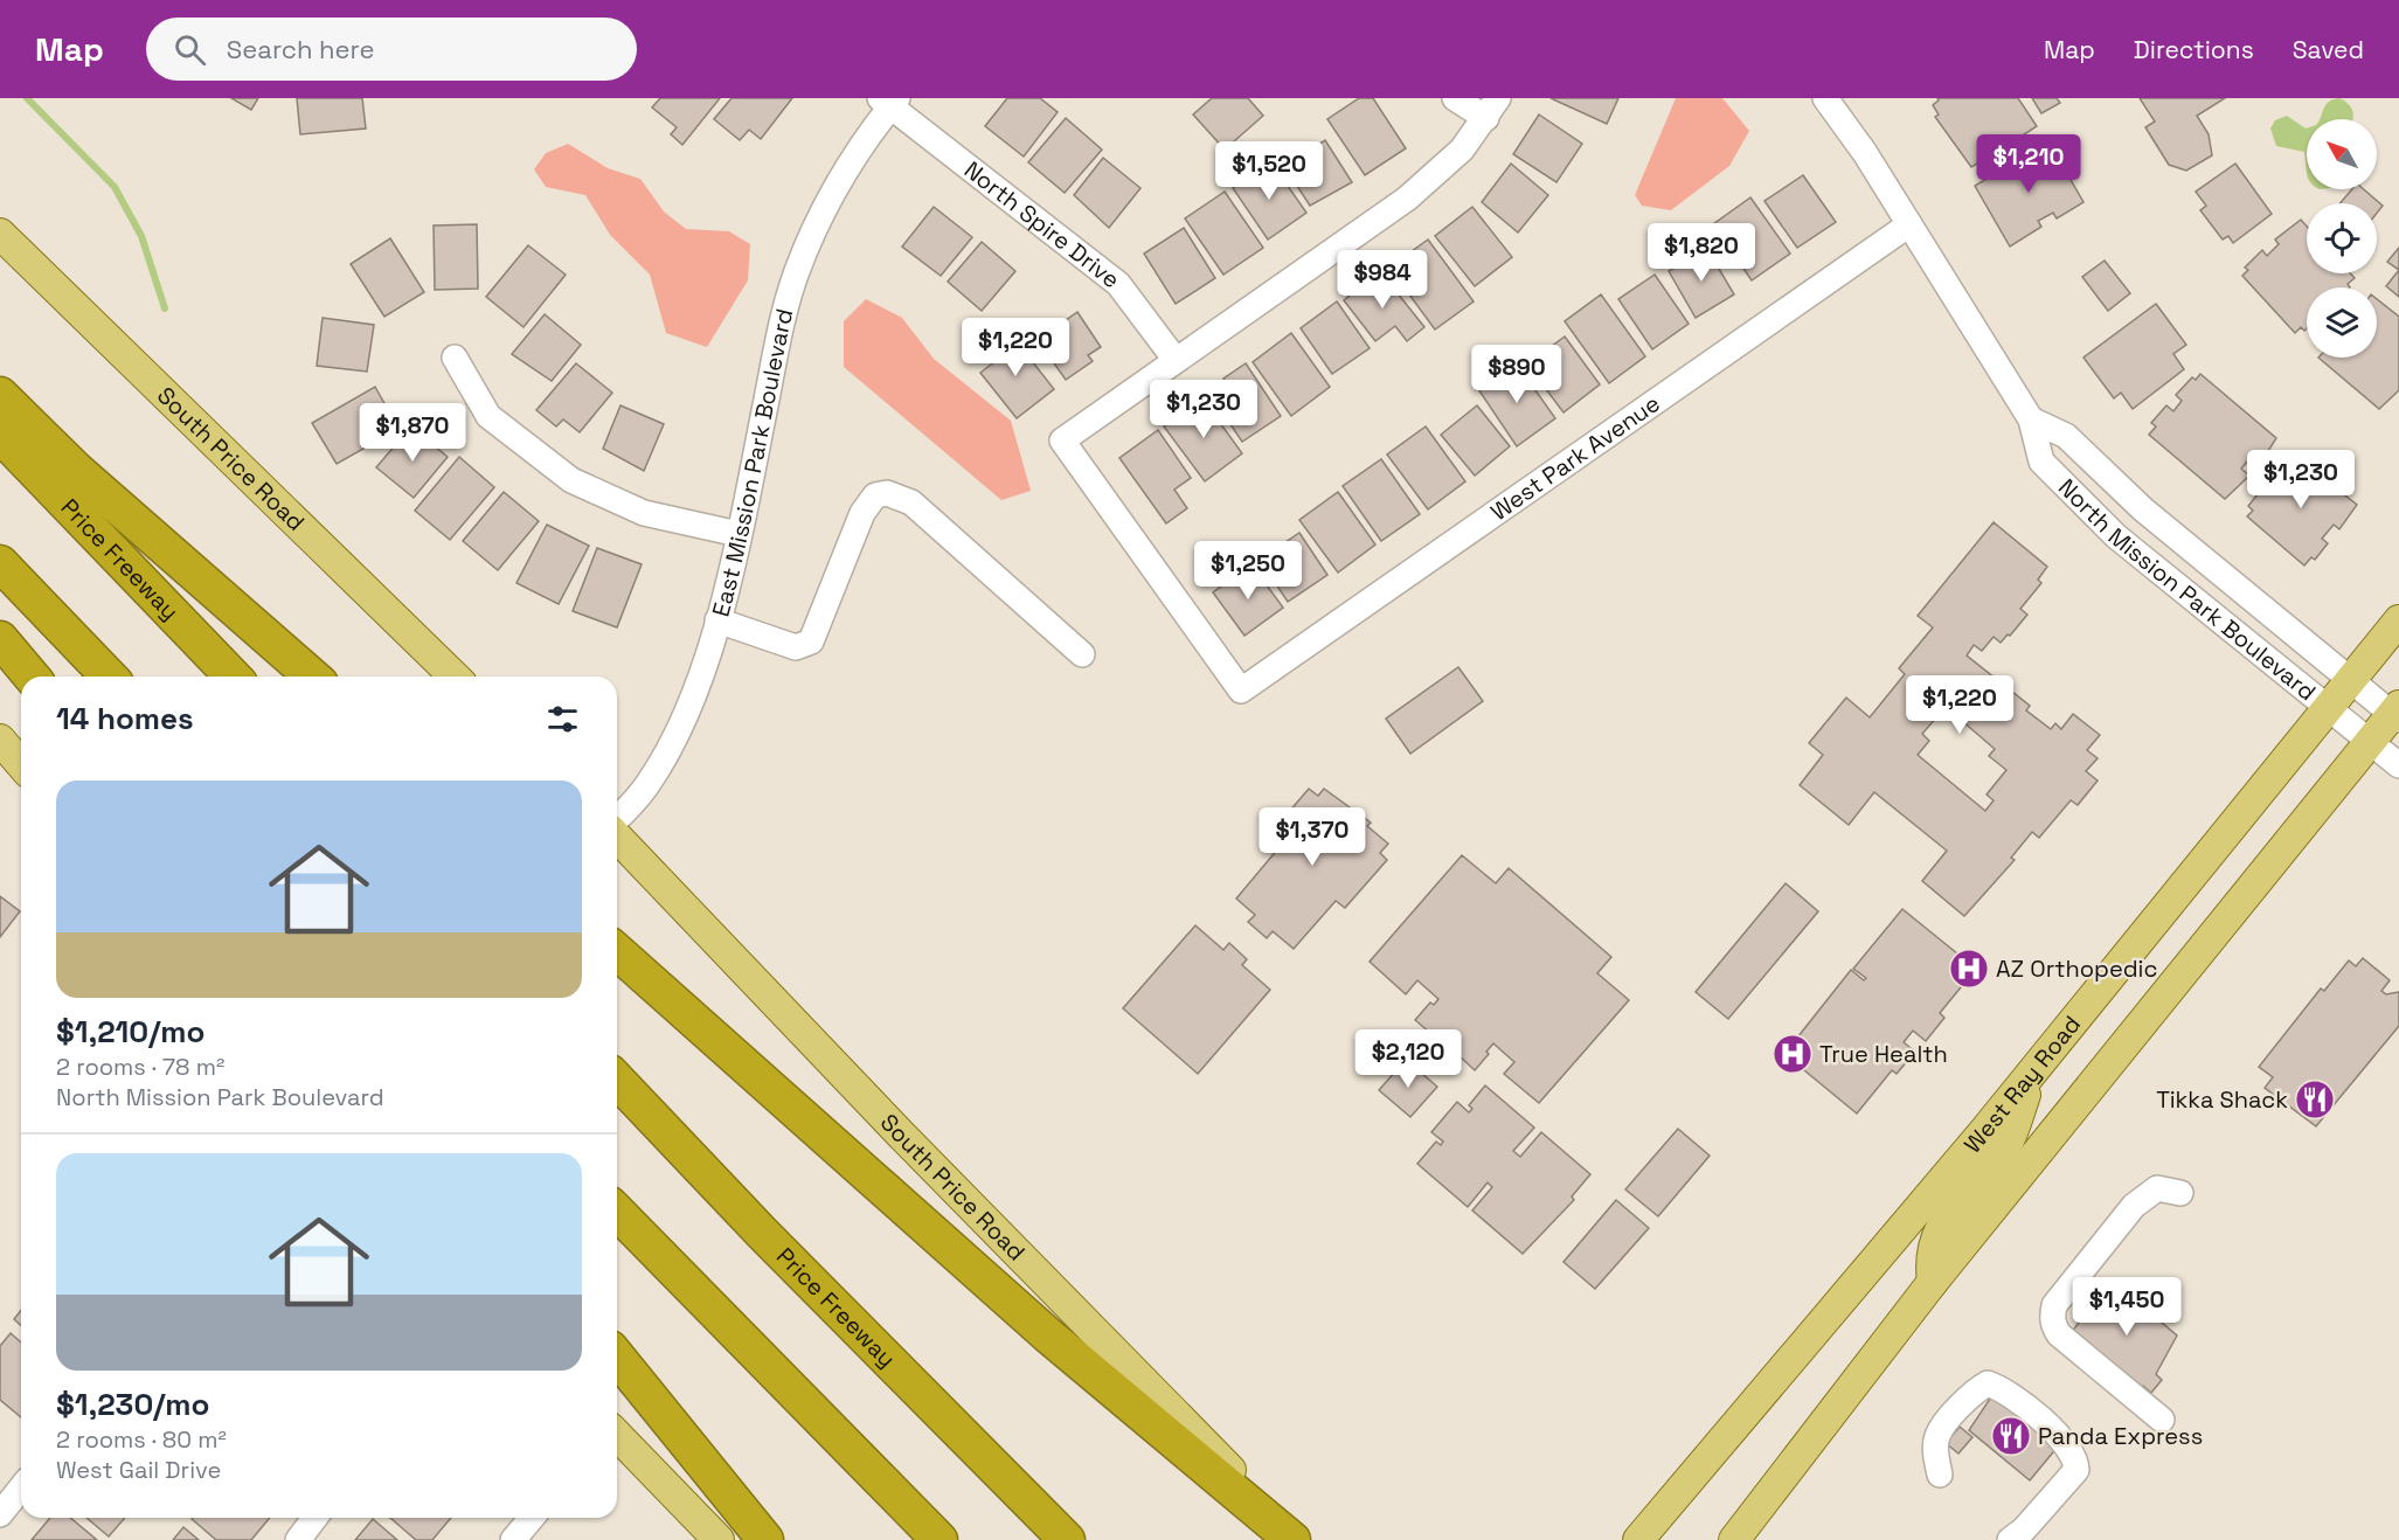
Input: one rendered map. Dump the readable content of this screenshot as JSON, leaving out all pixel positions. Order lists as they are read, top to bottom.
{
  "streets": {
    "highway": ["Price Freeway"],
    "main road": ["South Price Road", "West Ray Road"],
    "street": [
      "North Spire Drive",
      "West Park Avenue",
      "East Mission Park Boulevard",
      "North Mission Park Boulevard"
    ]
  },
  "crossings": [
    ["North Spire Drive", "West Park Avenue"],
    ["North Spire Drive", "East Mission Park Boulevard"],
    ["West Park Avenue", "North Mission Park Boulevard"],
    ["North Mission Park Boulevard", "West Ray Road"]
  ],
  "places": {
    "hospital": ["AZ Orthopedic", "True Health"],
    "restaurant": ["Tikka Shack", "Panda Express"]
  },
  "north": "top left",
  "page": {
    "header": "Map",
    "search": "Search here",
    "nav": ["Map", "Directions", "Saved"],
    "price": [
      "$1,210",
      "$1,520",
      "$1,820",
      "$984",
      "$1,220",
      "$890",
      "$1,230",
      "$1,870",
      "$1,230",
      "$1,250",
      "$1,220",
      "$1,370",
      "$2,120",
      "$1,450"
    ],
    "heading": "14 homes",
    "list": [
      {
        "name": "$1,210/mo",
        "note": "2 rooms · 78 m² · North Mission Park Boulevard"
      },
      {
        "name": "$1,230/mo",
        "note": "2 rooms · 80 m² · West Gail Drive"
      }
    ]
  }
}
